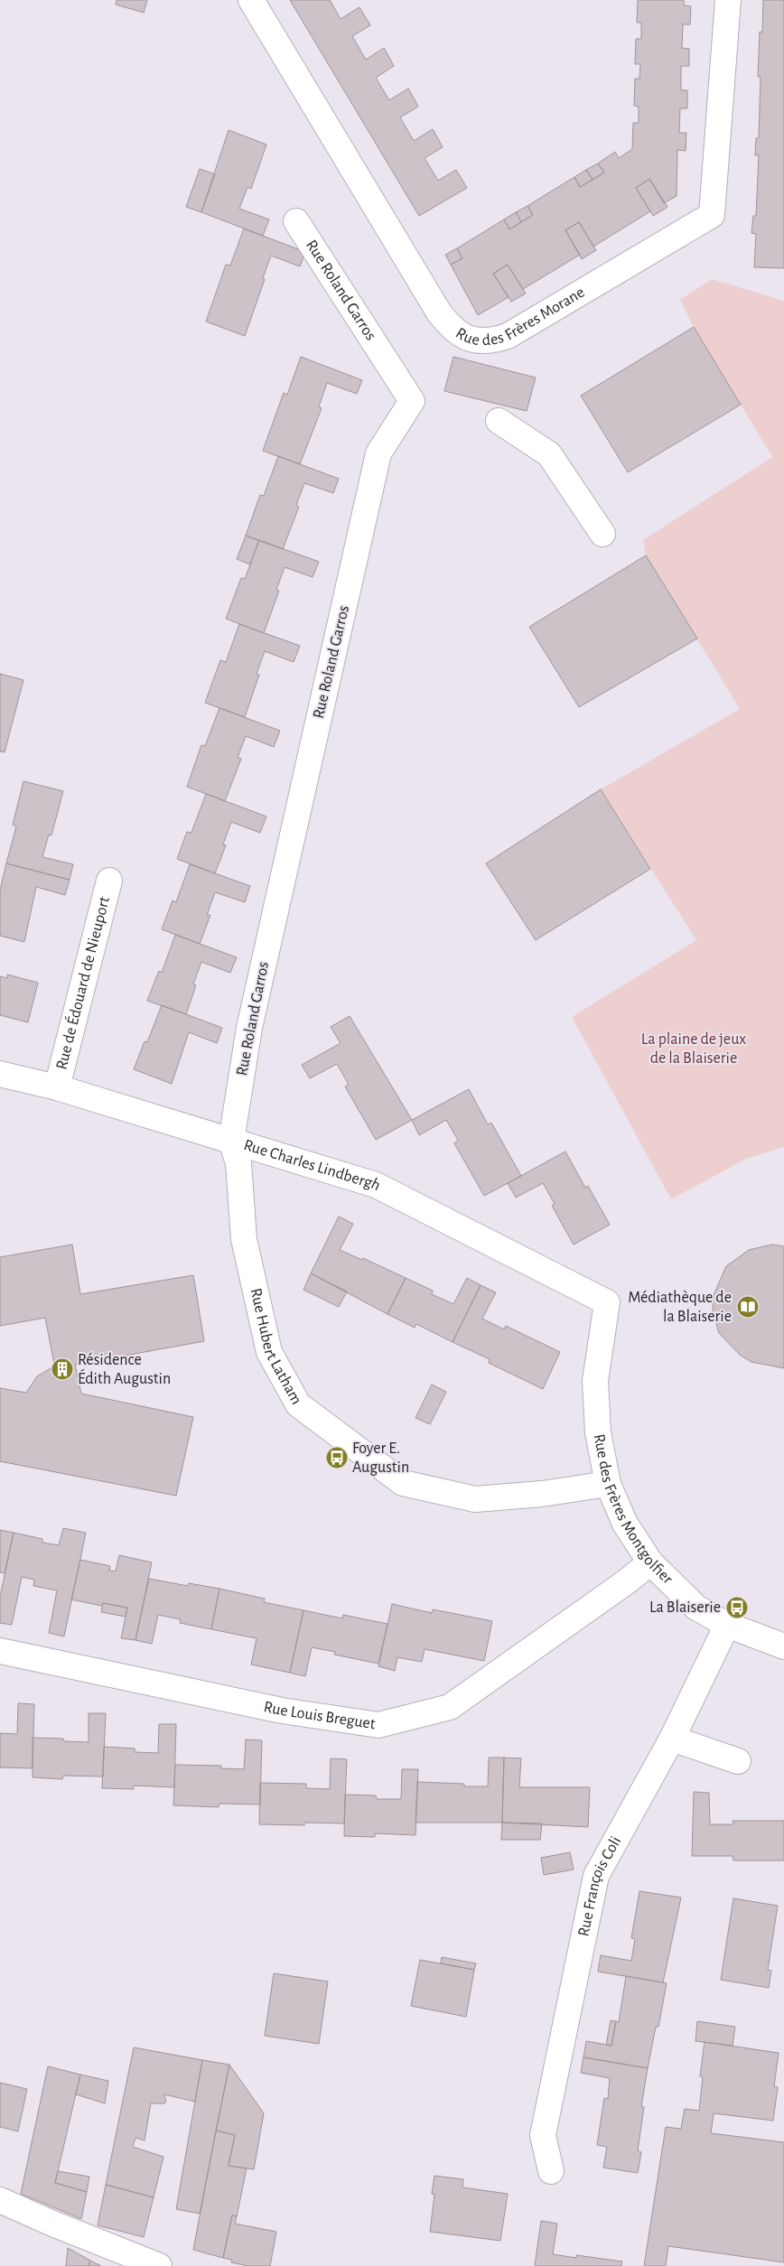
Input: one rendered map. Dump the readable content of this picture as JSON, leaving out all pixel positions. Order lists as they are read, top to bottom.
{
  "streets": {
    "street": [
      "Rue Roland Garros",
      "Rue des Frères Morane",
      "Rue de Édouard de Nieuport",
      "Rue Charles Lindbergh",
      "Rue Hubert Latham",
      "Rue des Frères Montgolfier",
      "Rue Louis Breguet",
      "Rue François Coli"
    ]
  },
  "crossings": [
    ["Rue Roland Garros", "Rue Charles Lindbergh"],
    ["Rue Roland Garros", "Rue Hubert Latham"],
    ["Rue de Édouard de Nieuport", "Rue Charles Lindbergh"],
    ["Rue Charles Lindbergh", "Rue Hubert Latham"],
    ["Rue Charles Lindbergh", "Rue des Frères Montgolfier"],
    ["Rue Hubert Latham", "Rue des Frères Montgolfier"],
    ["Rue des Frères Montgolfier", "Rue Louis Breguet"],
    ["Rue des Frères Montgolfier", "Rue François Coli"]
  ],
  "parks": ["La plaine de jeux de la Blaiserie"],
  "places": {
    "library": ["Médiathèque de la Blaiserie"],
    "building": ["Résidence Édith Augustin"],
    "bus stop": ["Foyer E. Augustin", "La Blaiserie"]
  }
}
